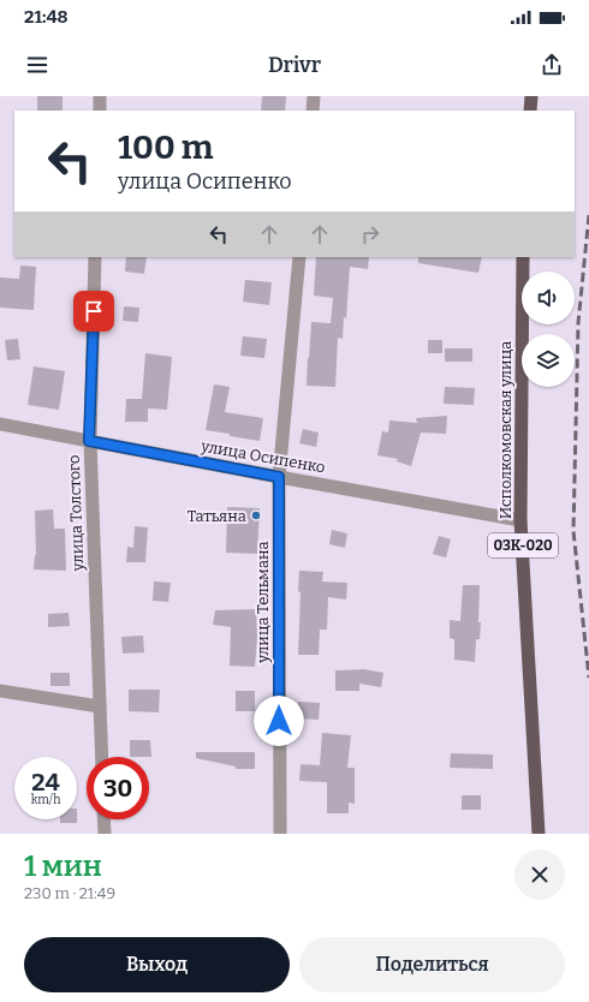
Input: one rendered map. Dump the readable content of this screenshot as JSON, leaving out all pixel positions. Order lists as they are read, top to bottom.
{
  "streets": {
    "main road": ["Исполкомовская улица", "03К-020"],
    "street": ["улица Осипенко", "улица Толстого", "улица Тельмана"]
  },
  "crossings": [
    ["Исполкомовская улица", "улица Осипенко"],
    ["улица Осипенко", "улица Толстого"],
    ["улица Осипенко", "улица Тельмана"]
  ],
  "places": ["Татьяна"],
  "page": {
    "status": "21:48",
    "header": "Drivr",
    "turn": ["100 m", "улица Осипенко"],
    "speed": "24 km/h",
    "limit": "30",
    "heading": ["1 мин", "230 m · 21:49"],
    "buttons": ["Выход", "Поделиться"]
  }
}
